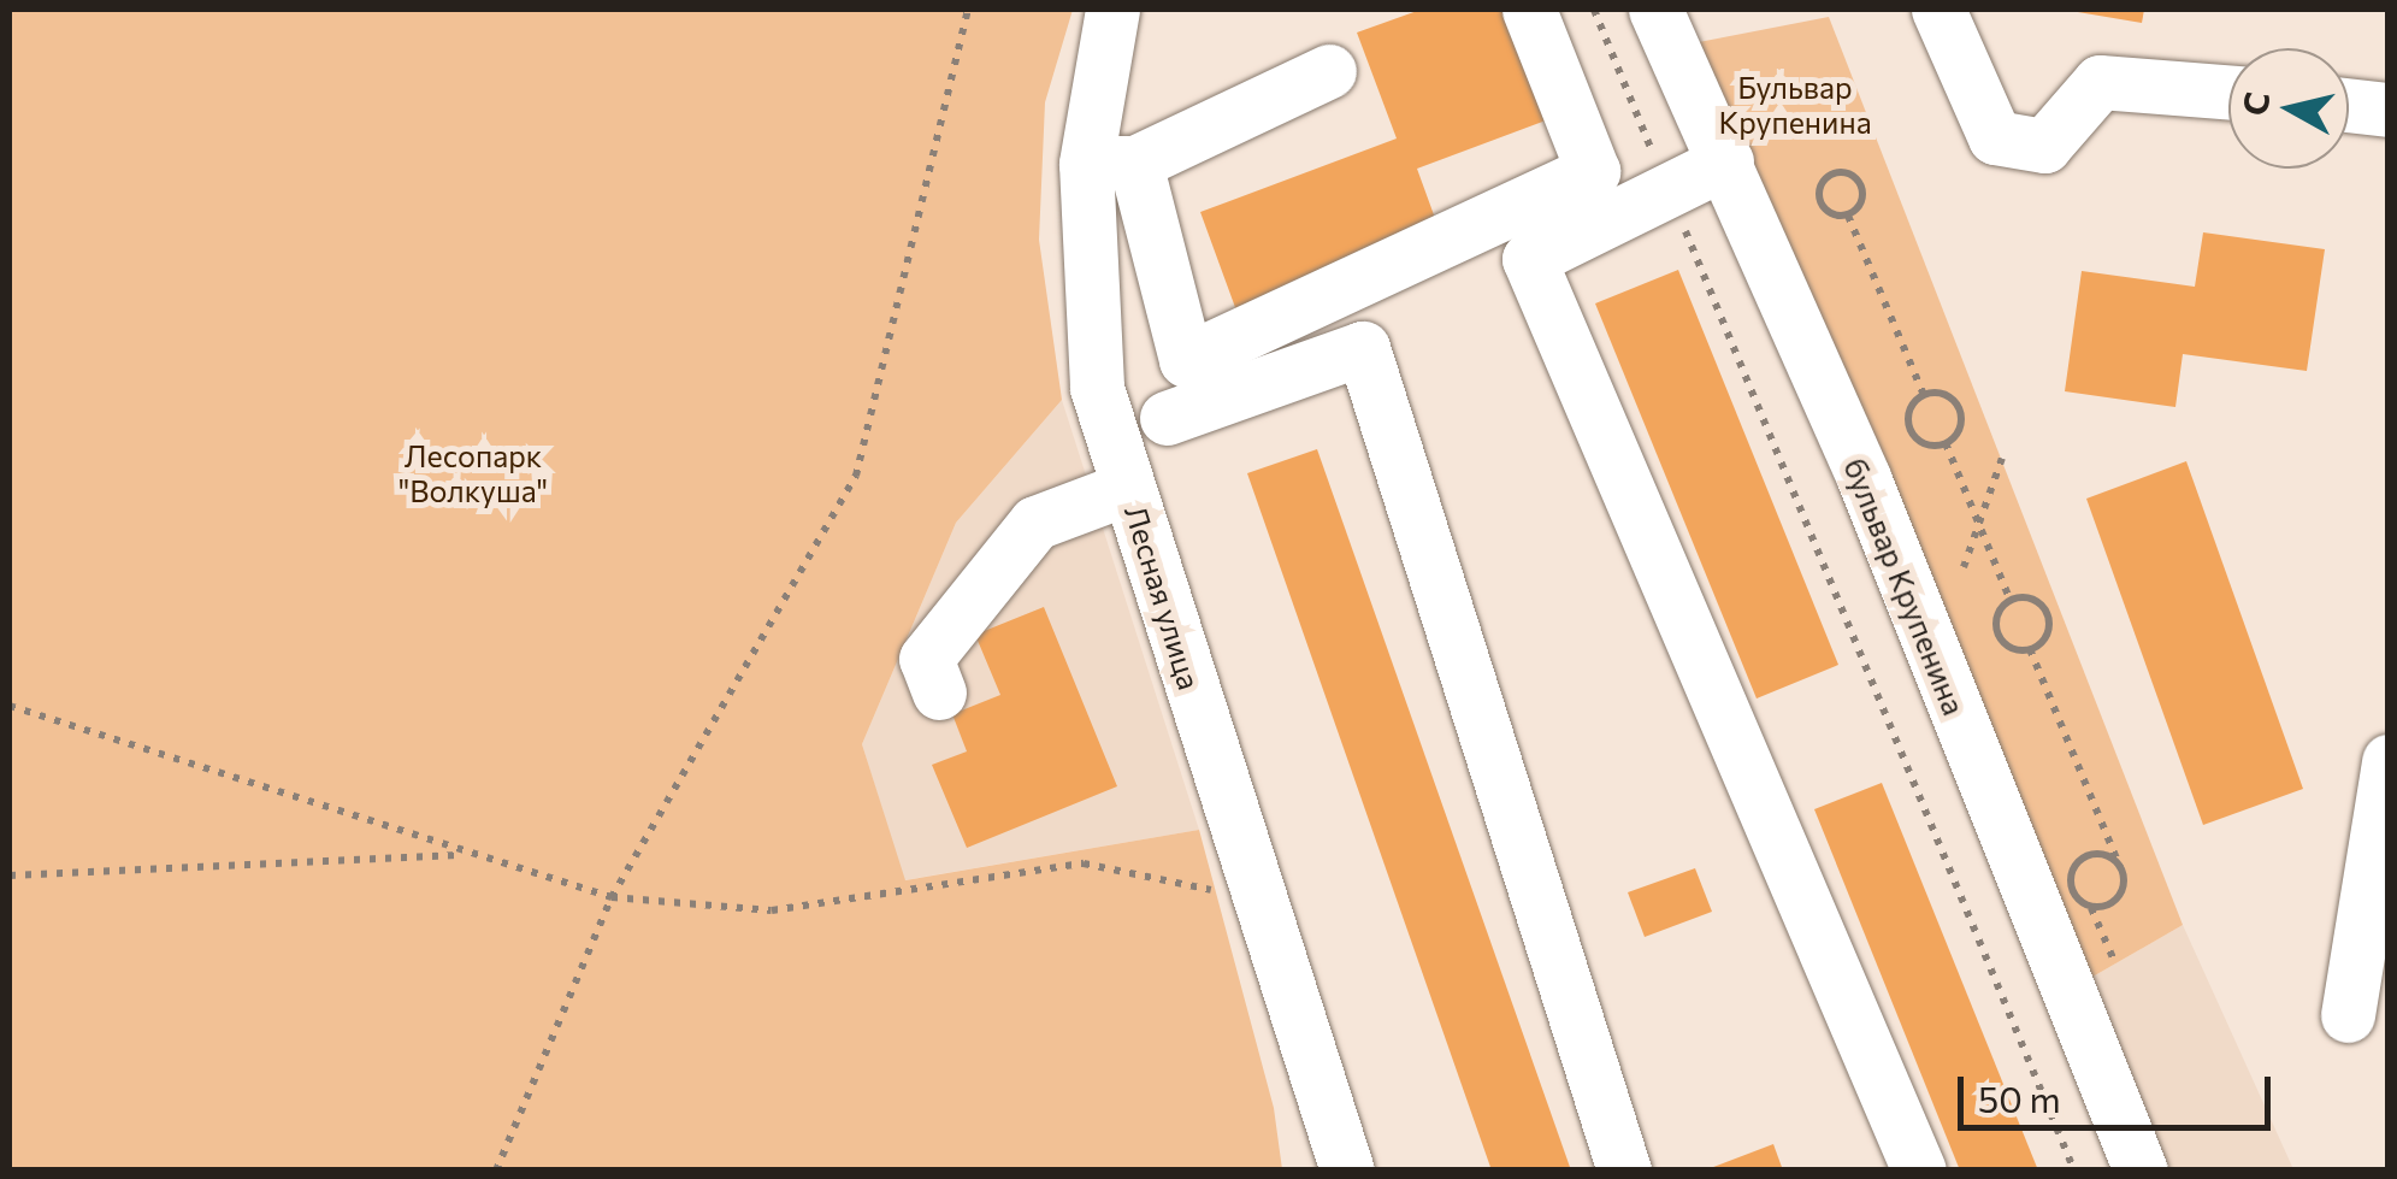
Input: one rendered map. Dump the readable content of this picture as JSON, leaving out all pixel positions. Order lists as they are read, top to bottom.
{
  "streets": {
    "street": ["бульвар Крупенина", "Лесная улица"]
  },
  "parks": ["Бульвар Крупенина", "Лесопарк \"Волкуша\""],
  "scale_bar": "50 m",
  "north": "left"
}
